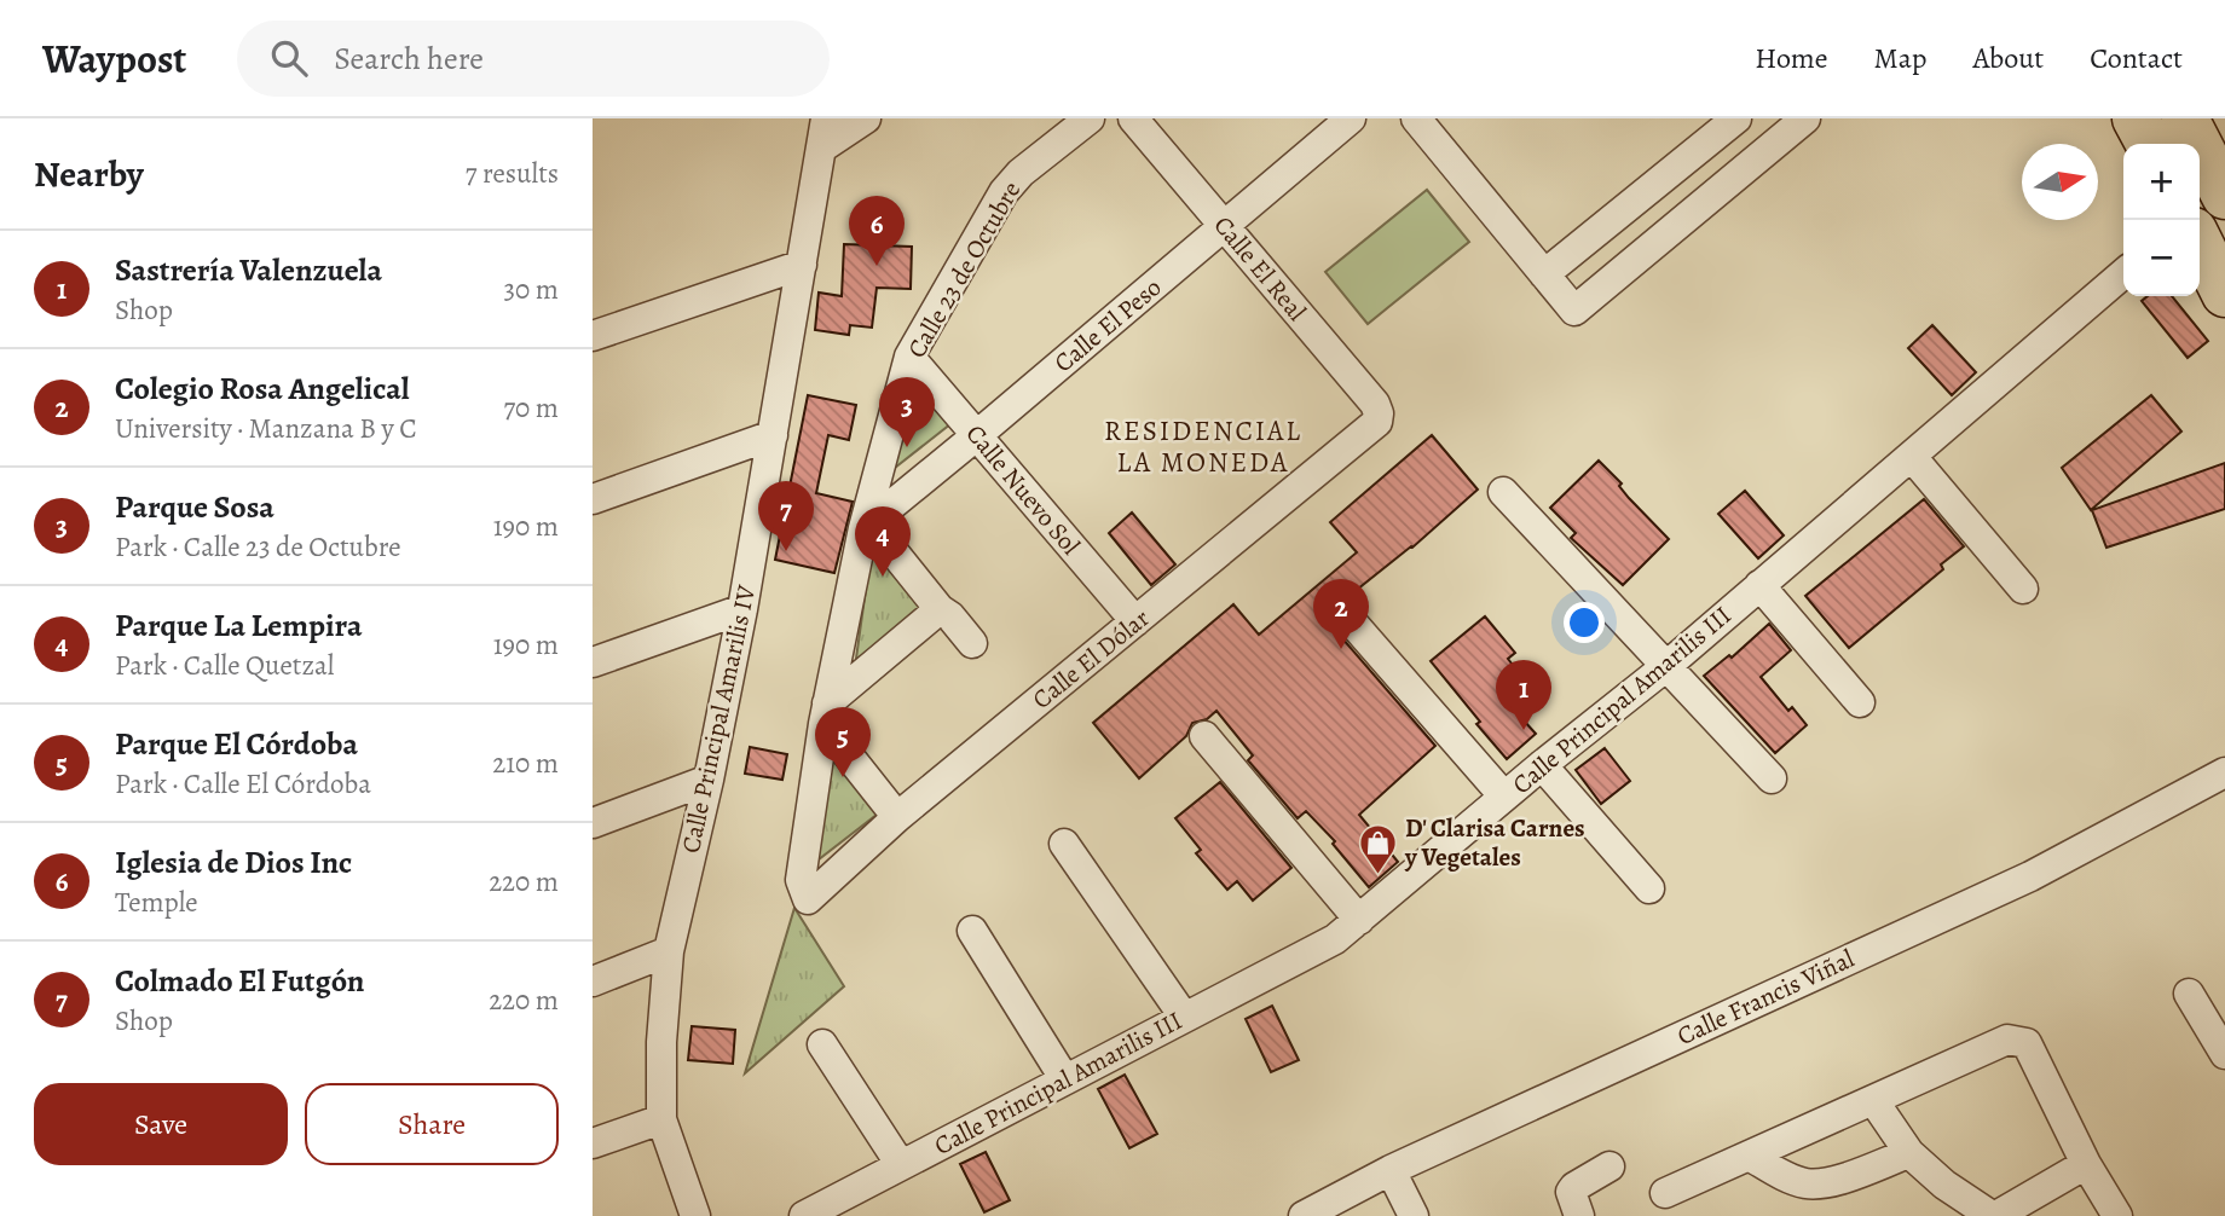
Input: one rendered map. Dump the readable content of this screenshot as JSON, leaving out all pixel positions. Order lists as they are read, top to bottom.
{
  "streets": {
    "street": [
      "Calle El Real",
      "Calle 23 de Octubre",
      "Calle El Peso",
      "Calle Nuevo Sol",
      "Calle El Dólar",
      "Calle Principal Amarilis III",
      "Calle Principal Amarilis IV",
      "Calle Francis Viñal"
    ]
  },
  "crossings": [
    ["Calle El Real", "Calle El Peso"],
    ["Calle El Real", "Calle El Dólar"],
    ["Calle 23 de Octubre", "Calle El Peso"],
    ["Calle 23 de Octubre", "Calle Nuevo Sol"],
    ["Calle 23 de Octubre", "Calle El Dólar"],
    ["Calle El Peso", "Calle Nuevo Sol"],
    ["Calle Nuevo Sol", "Calle El Dólar"]
  ],
  "districts": ["RESIDENCIAL LA MONEDA"],
  "places": {
    "shop": ["D' Clarisa Carnes y Vegetales"]
  },
  "north": "right",
  "page": {
    "header": "Waypost",
    "search": "Search here",
    "nav": [
      "Home",
      "Map",
      "About",
      "Contact"
    ],
    "heading": ["Nearby", "7 results"],
    "map_buttons": ["+", "−"],
    "pins": [
      "6",
      "3",
      "7",
      "4",
      "2",
      "1",
      "5"
    ],
    "list": [
      {
        "mark": "1",
        "name": "Sastrería Valenzuela",
        "note": "Shop",
        "value": "30 m"
      },
      {
        "mark": "2",
        "name": "Colegio Rosa Angelical",
        "note": "University · Manzana B y C",
        "value": "70 m"
      },
      {
        "mark": "3",
        "name": "Parque Sosa",
        "note": "Park · Calle 23 de Octubre",
        "value": "190 m"
      },
      {
        "mark": "4",
        "name": "Parque La Lempira",
        "note": "Park · Calle Quetzal",
        "value": "190 m"
      },
      {
        "mark": "5",
        "name": "Parque El Córdoba",
        "note": "Park · Calle El Córdoba",
        "value": "210 m"
      },
      {
        "mark": "6",
        "name": "Iglesia de Dios Inc",
        "note": "Temple",
        "value": "220 m"
      },
      {
        "mark": "7",
        "name": "Colmado El Futgón",
        "note": "Shop",
        "value": "220 m"
      }
    ],
    "buttons": ["Save", "Share"]
  }
}
